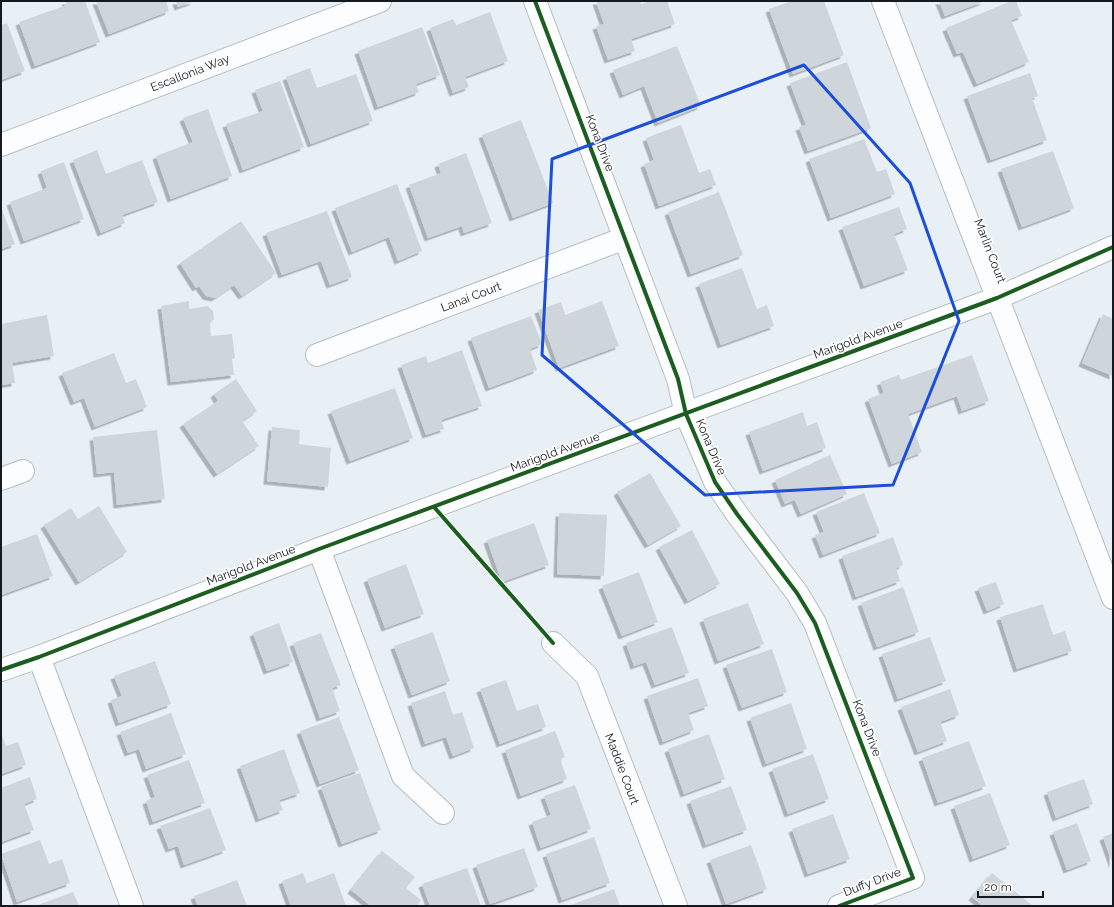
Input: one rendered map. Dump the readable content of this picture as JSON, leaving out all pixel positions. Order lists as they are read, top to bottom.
{
  "streets": {
    "street": [
      "Escallonia Way",
      "Kona Drive",
      "Marlin Court",
      "Lanai Court",
      "Marigold Avenue",
      "Maddie Court",
      "Duffy Drive"
    ]
  },
  "crossings": [
    ["Kona Drive", "Lanai Court"],
    ["Kona Drive", "Marigold Avenue"],
    ["Kona Drive", "Duffy Drive"],
    ["Marlin Court", "Marigold Avenue"]
  ],
  "scale_bar": "20 m"
}
